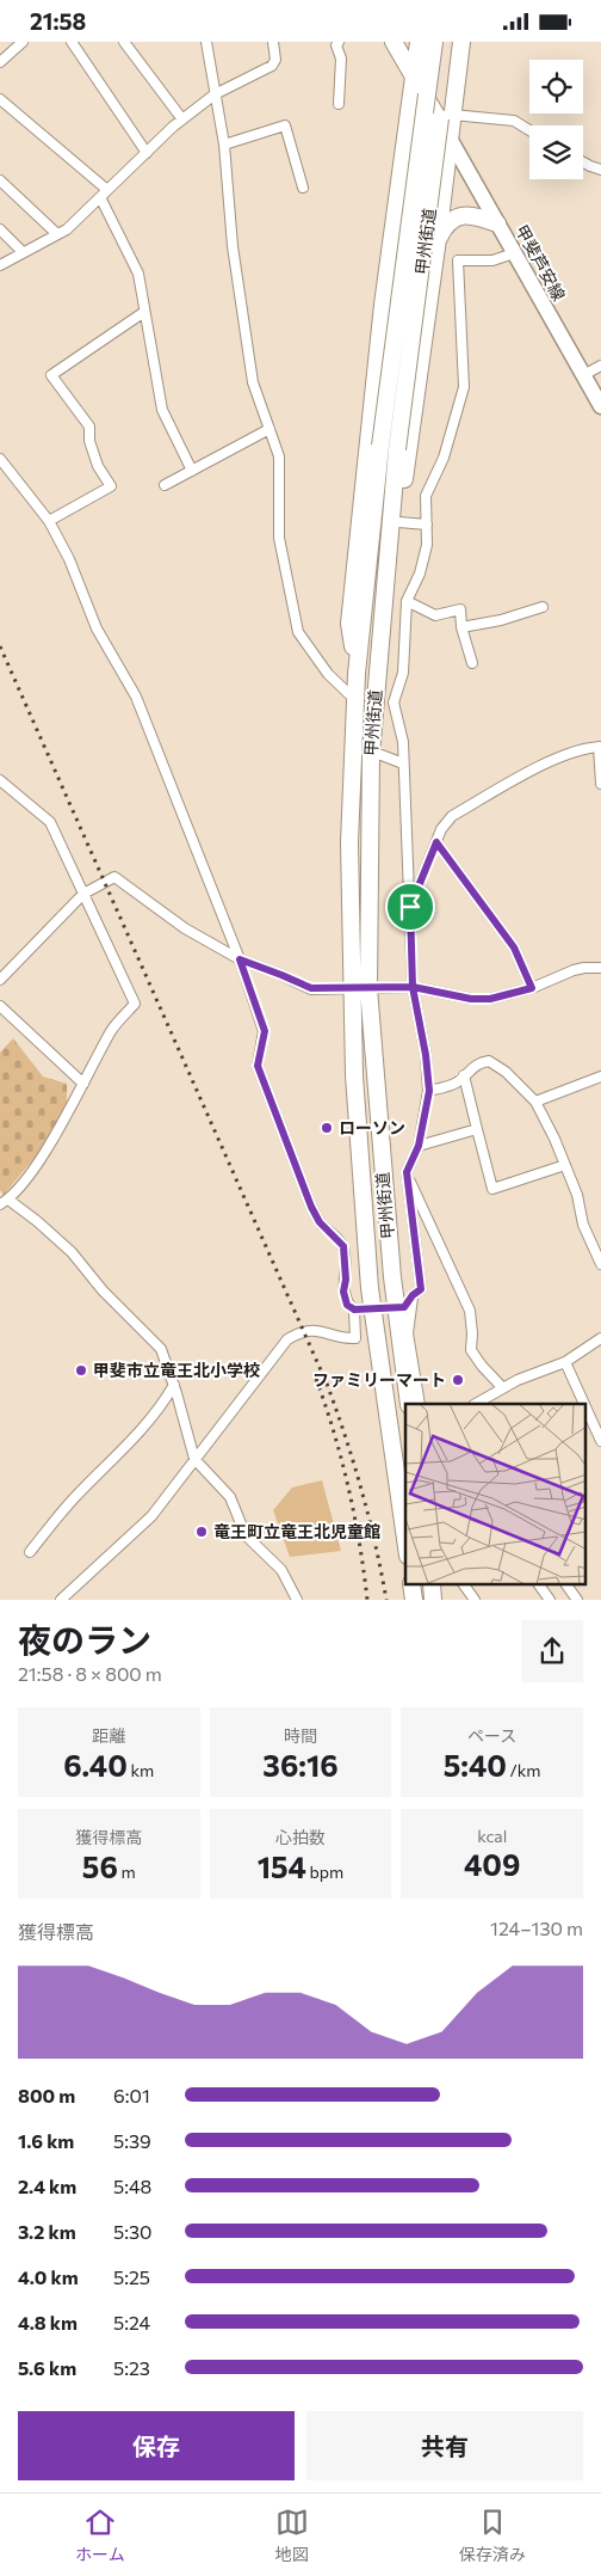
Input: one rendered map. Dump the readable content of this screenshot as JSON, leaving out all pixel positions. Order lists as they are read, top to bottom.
{
  "streets": {
    "highway": ["甲州街道"],
    "main road": ["甲斐芦安線"]
  },
  "places": [
    "ローソン",
    "甲斐市立竜王北小学校",
    "ファミリーマート",
    "竜王町立竜王北児童館"
  ],
  "page": {
    "status": "21:58",
    "heading": ["夜のラン", "21:58 · 8 × 800 m"],
    "stats": [
      ["距離", "6.40 km"],
      ["時間", "36:16"],
      ["ペース", "5:40 /km"],
      ["獲得標高", "56 m"],
      ["心拍数", "154 bpm"],
      ["kcal", "409"]
    ],
    "chart": ["獲得標高", "124–130 m"],
    "list": [
      {
        "name": "800 m",
        "note": "6:01"
      },
      {
        "name": "1.6 km",
        "note": "5:39"
      },
      {
        "name": "2.4 km",
        "note": "5:48"
      },
      {
        "name": "3.2 km",
        "note": "5:30"
      },
      {
        "name": "4.0 km",
        "note": "5:25"
      },
      {
        "name": "4.8 km",
        "note": "5:24"
      },
      {
        "name": "5.6 km",
        "note": "5:23"
      }
    ],
    "buttons": ["保存", "共有"],
    "tabs": ["ホーム", "地図", "保存済み"]
  }
}
